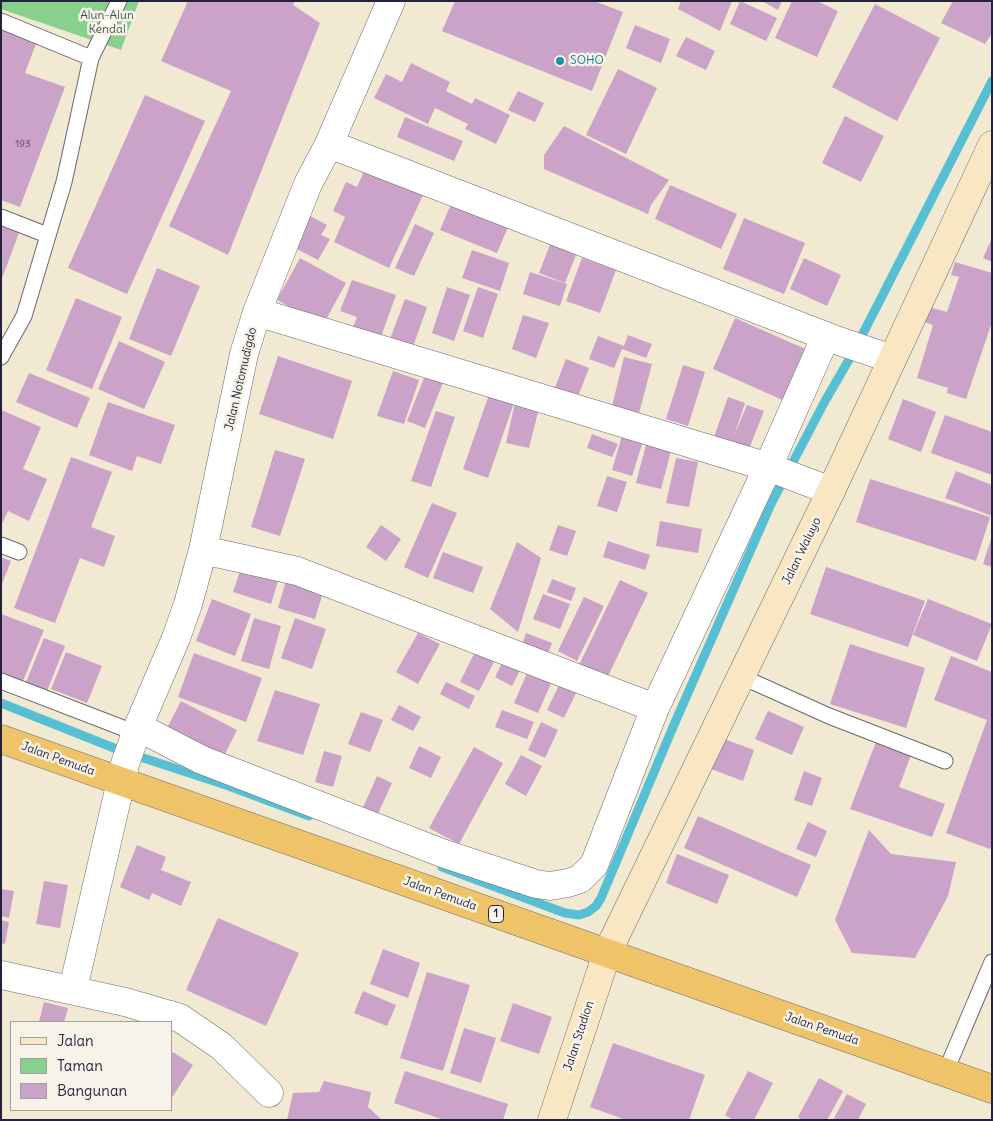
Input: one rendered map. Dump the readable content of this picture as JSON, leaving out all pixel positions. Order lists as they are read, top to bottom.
{
  "streets": {
    "highway": ["Jalan Pemuda", "1"],
    "street": ["Jalan Notomudigdo", "Jalan Waluyo", "Jalan Stadion"]
  },
  "crossings": [
    ["Jalan Notomudigdo", "Jalan Pemuda"],
    ["Jalan Waluyo", "Jalan Pemuda"],
    ["Jalan Waluyo", "Jalan Stadion"],
    ["Jalan Pemuda", "Jalan Stadion"]
  ],
  "parks": ["Alun-Alun Kendal"],
  "places": ["SOHO"],
  "house_numbers": ["193"],
  "legend": ["Jalan", "Taman", "Bangunan"]
}
